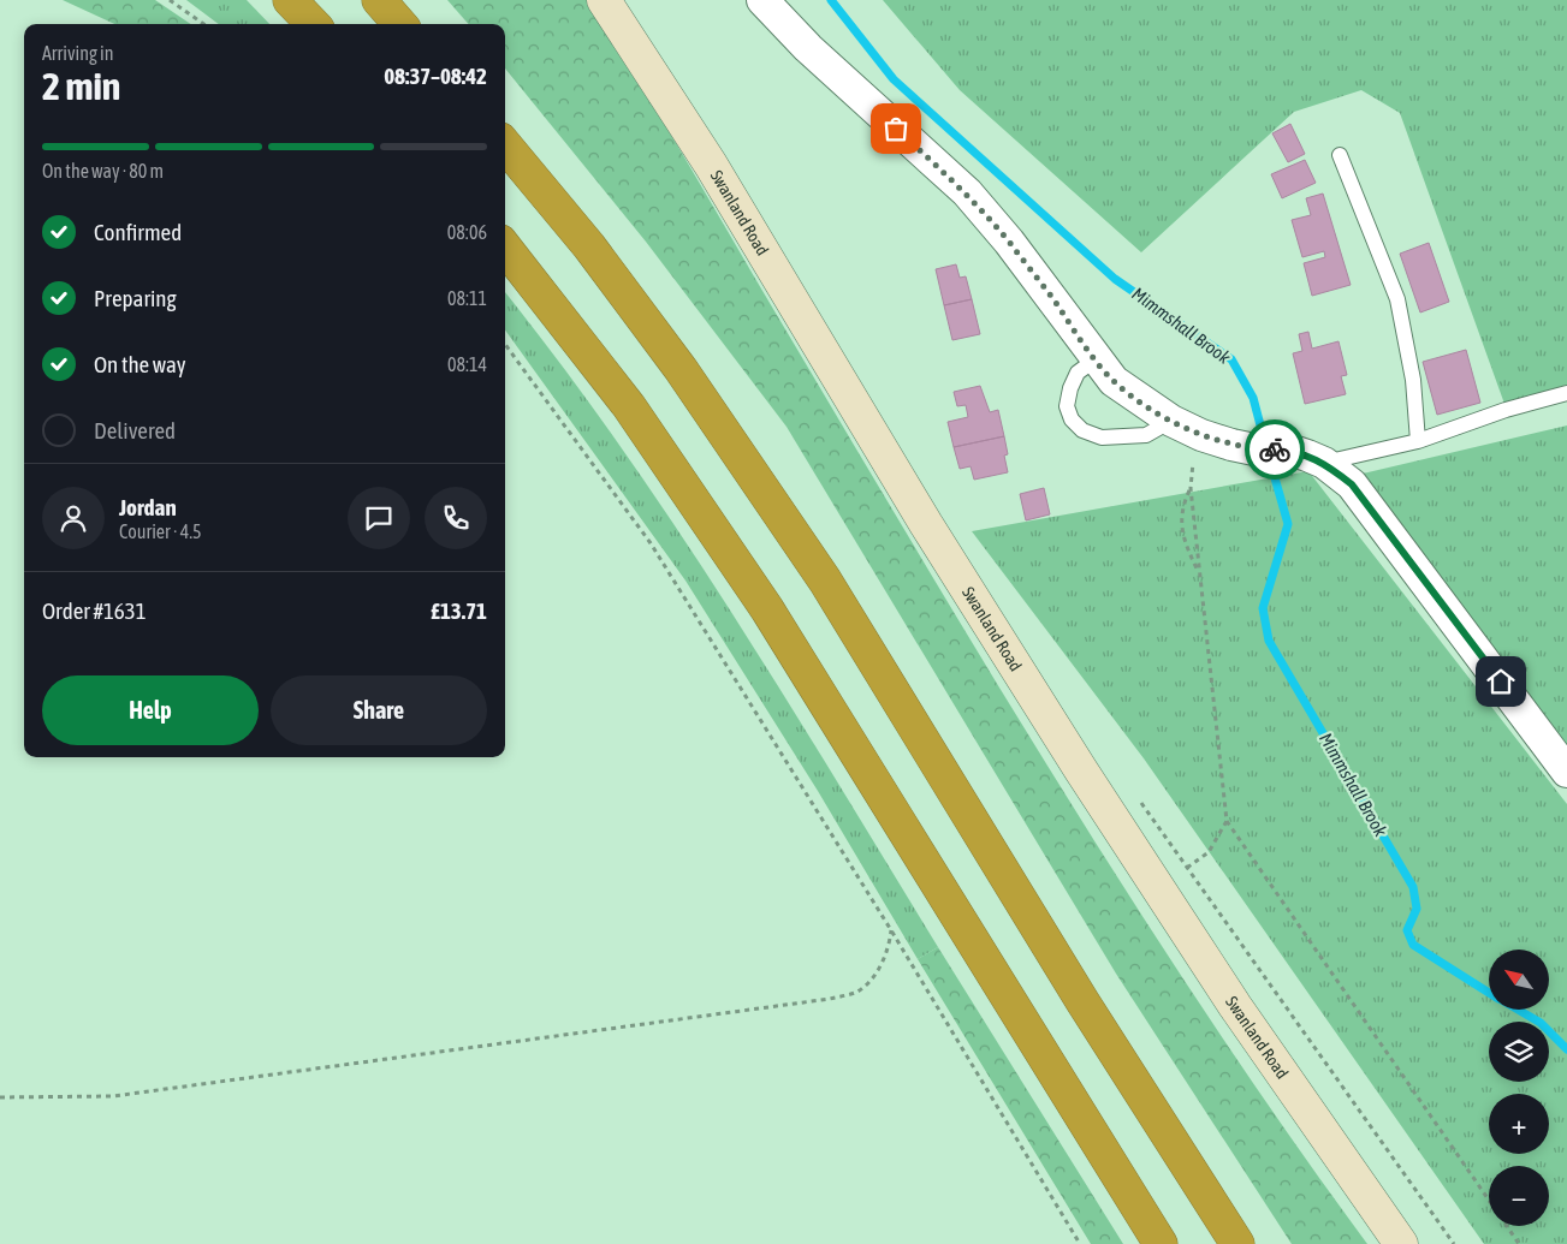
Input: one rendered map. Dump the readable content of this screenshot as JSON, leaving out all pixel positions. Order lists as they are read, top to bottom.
{
  "streets": {
    "street": ["Swanland Road"]
  },
  "water": ["Mimmshall Brook"],
  "north": "top left",
  "page": {
    "heading": ["2 min", "Arriving in", "08:37–08:42"],
    "panel": [
      "Jordan",
      "Courier · 4.5",
      "Order #1631",
      "£13.71"
    ],
    "bar": "On the way · 80 m",
    "list": [
      ["Confirmed", "08:06"],
      ["Preparing", "08:11"],
      ["On the way", "08:14"],
      "Delivered"
    ],
    "buttons": ["Help", "Share"],
    "map_buttons": ["+", "−"]
  }
}
